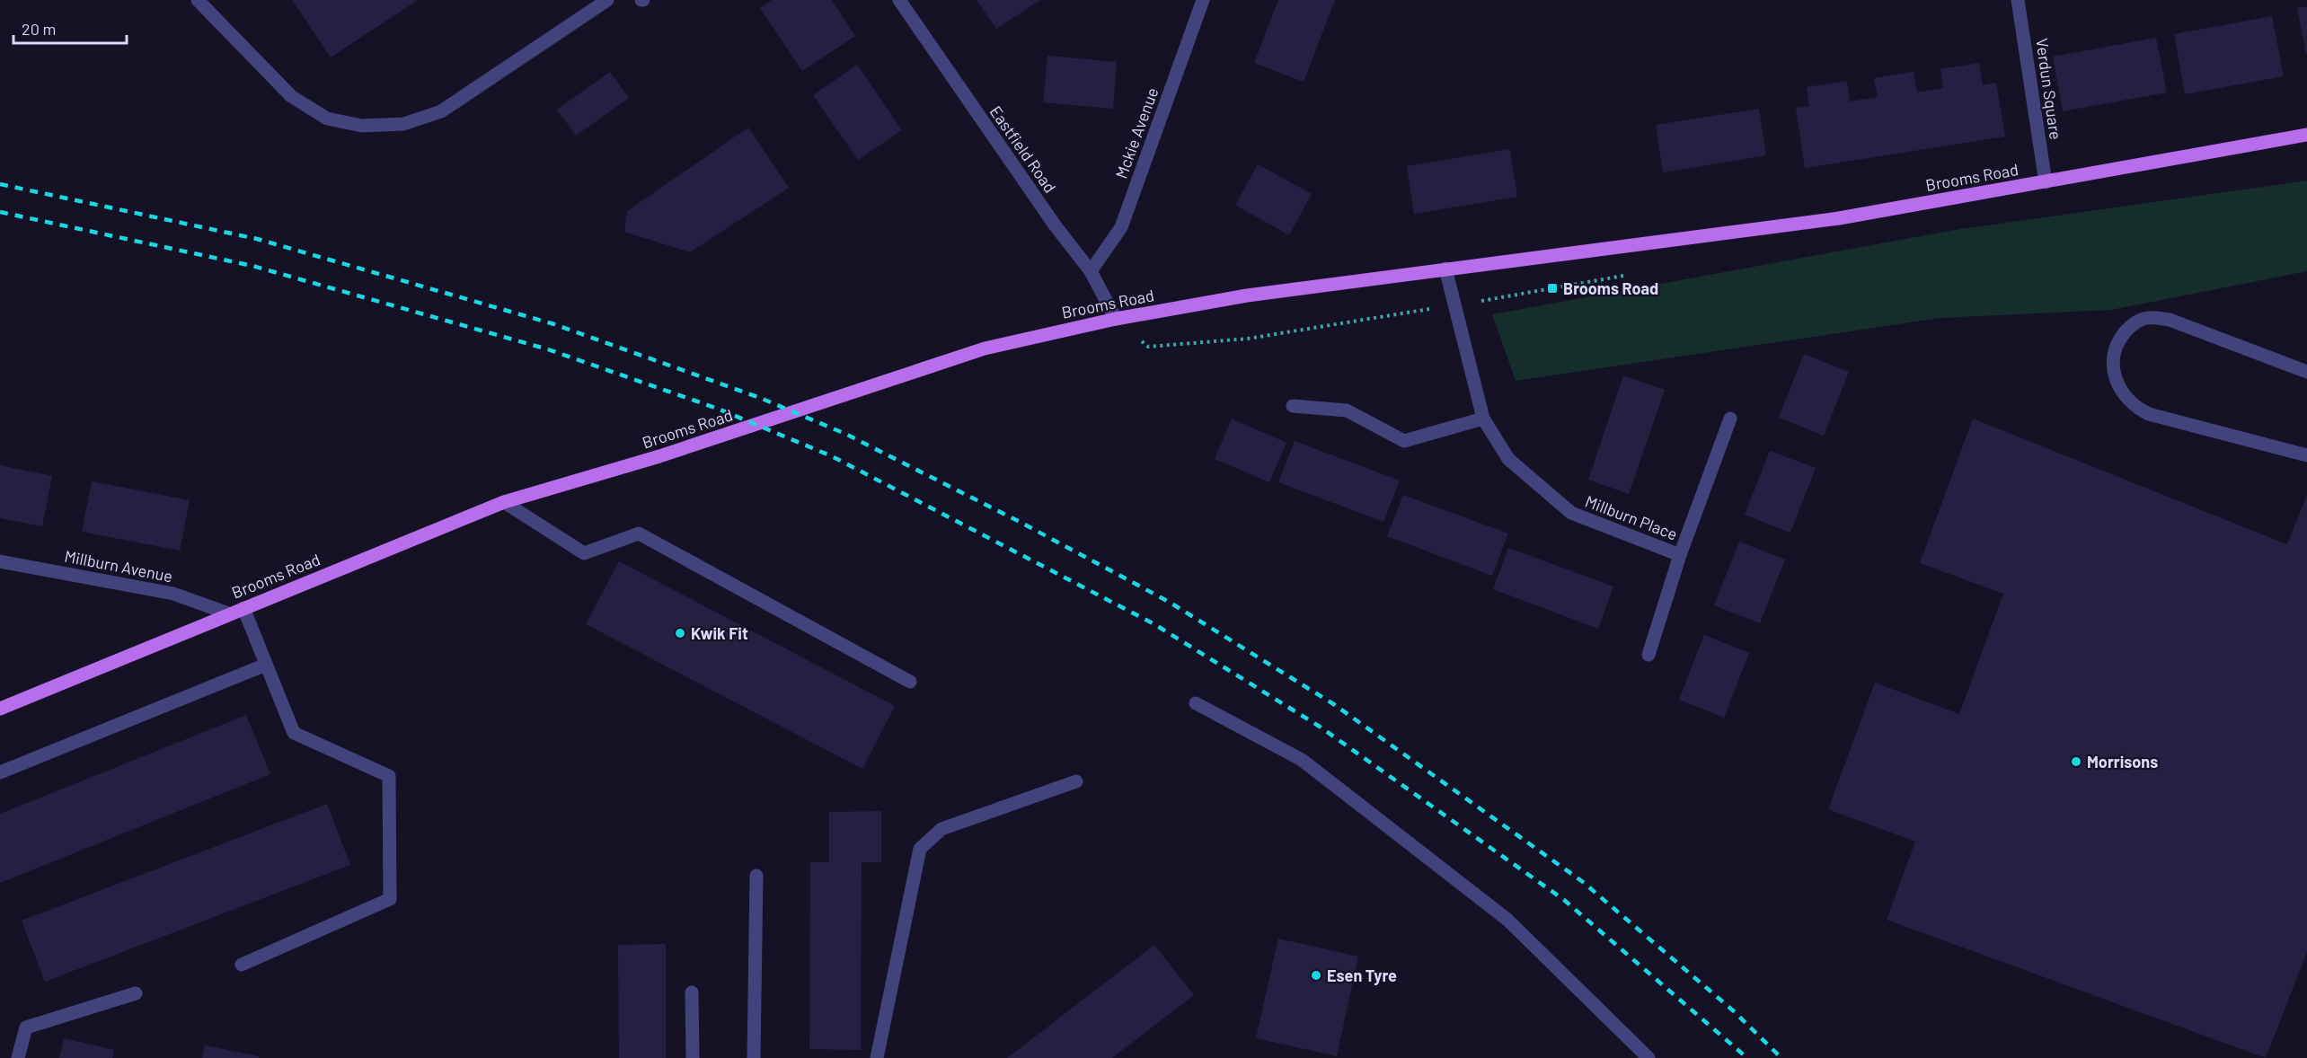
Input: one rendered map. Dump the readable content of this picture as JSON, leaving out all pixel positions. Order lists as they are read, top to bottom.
{
  "streets": {
    "main road": ["Brooms Road"],
    "street": [
      "Verdun Square",
      "Mckie Avenue",
      "Eastfield Road",
      "Millburn Place",
      "Millburn Avenue"
    ]
  },
  "crossings": [
    ["Verdun Square", "Brooms Road"],
    ["Mckie Avenue", "Eastfield Road"],
    ["Eastfield Road", "Brooms Road"],
    ["Brooms Road", "Millburn Place"],
    ["Brooms Road", "Millburn Avenue"]
  ],
  "places": {
    "transit": ["Brooms Road"],
    "other": ["Kwik Fit", "Morrisons", "Esen Tyre"]
  },
  "scale_bar": "20 m"
}
